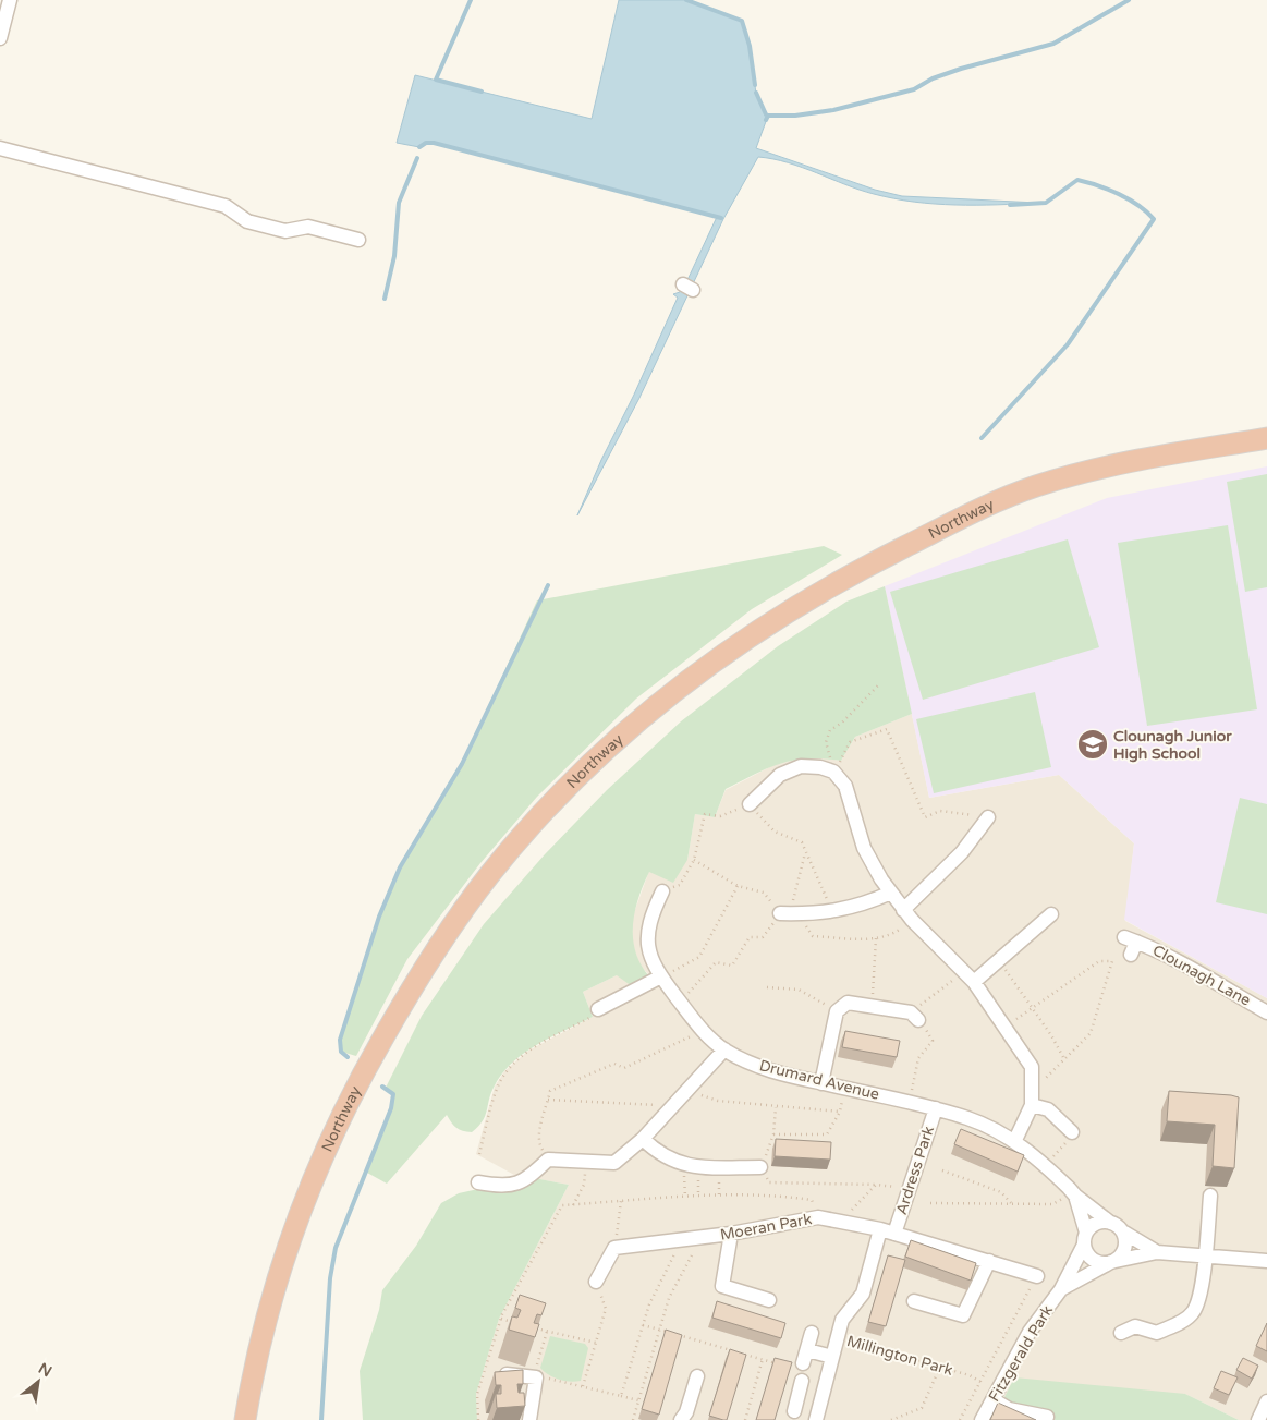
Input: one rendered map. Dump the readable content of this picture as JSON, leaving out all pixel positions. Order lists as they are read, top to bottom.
{
  "streets": {
    "highway": ["Northway"],
    "street": [
      "Clounagh Lane",
      "Drumard Avenue",
      "Ardress Park",
      "Moeran Park",
      "Fitzgerald Park",
      "Millington Park"
    ]
  },
  "crossings": [
    ["Drumard Avenue", "Ardress Park"],
    ["Drumard Avenue", "Fitzgerald Park"],
    ["Ardress Park", "Moeran Park"],
    ["Moeran Park", "Millington Park"]
  ],
  "places": {
    "school or university": ["Clounagh Junior High School"]
  },
  "north": "top right"
}
